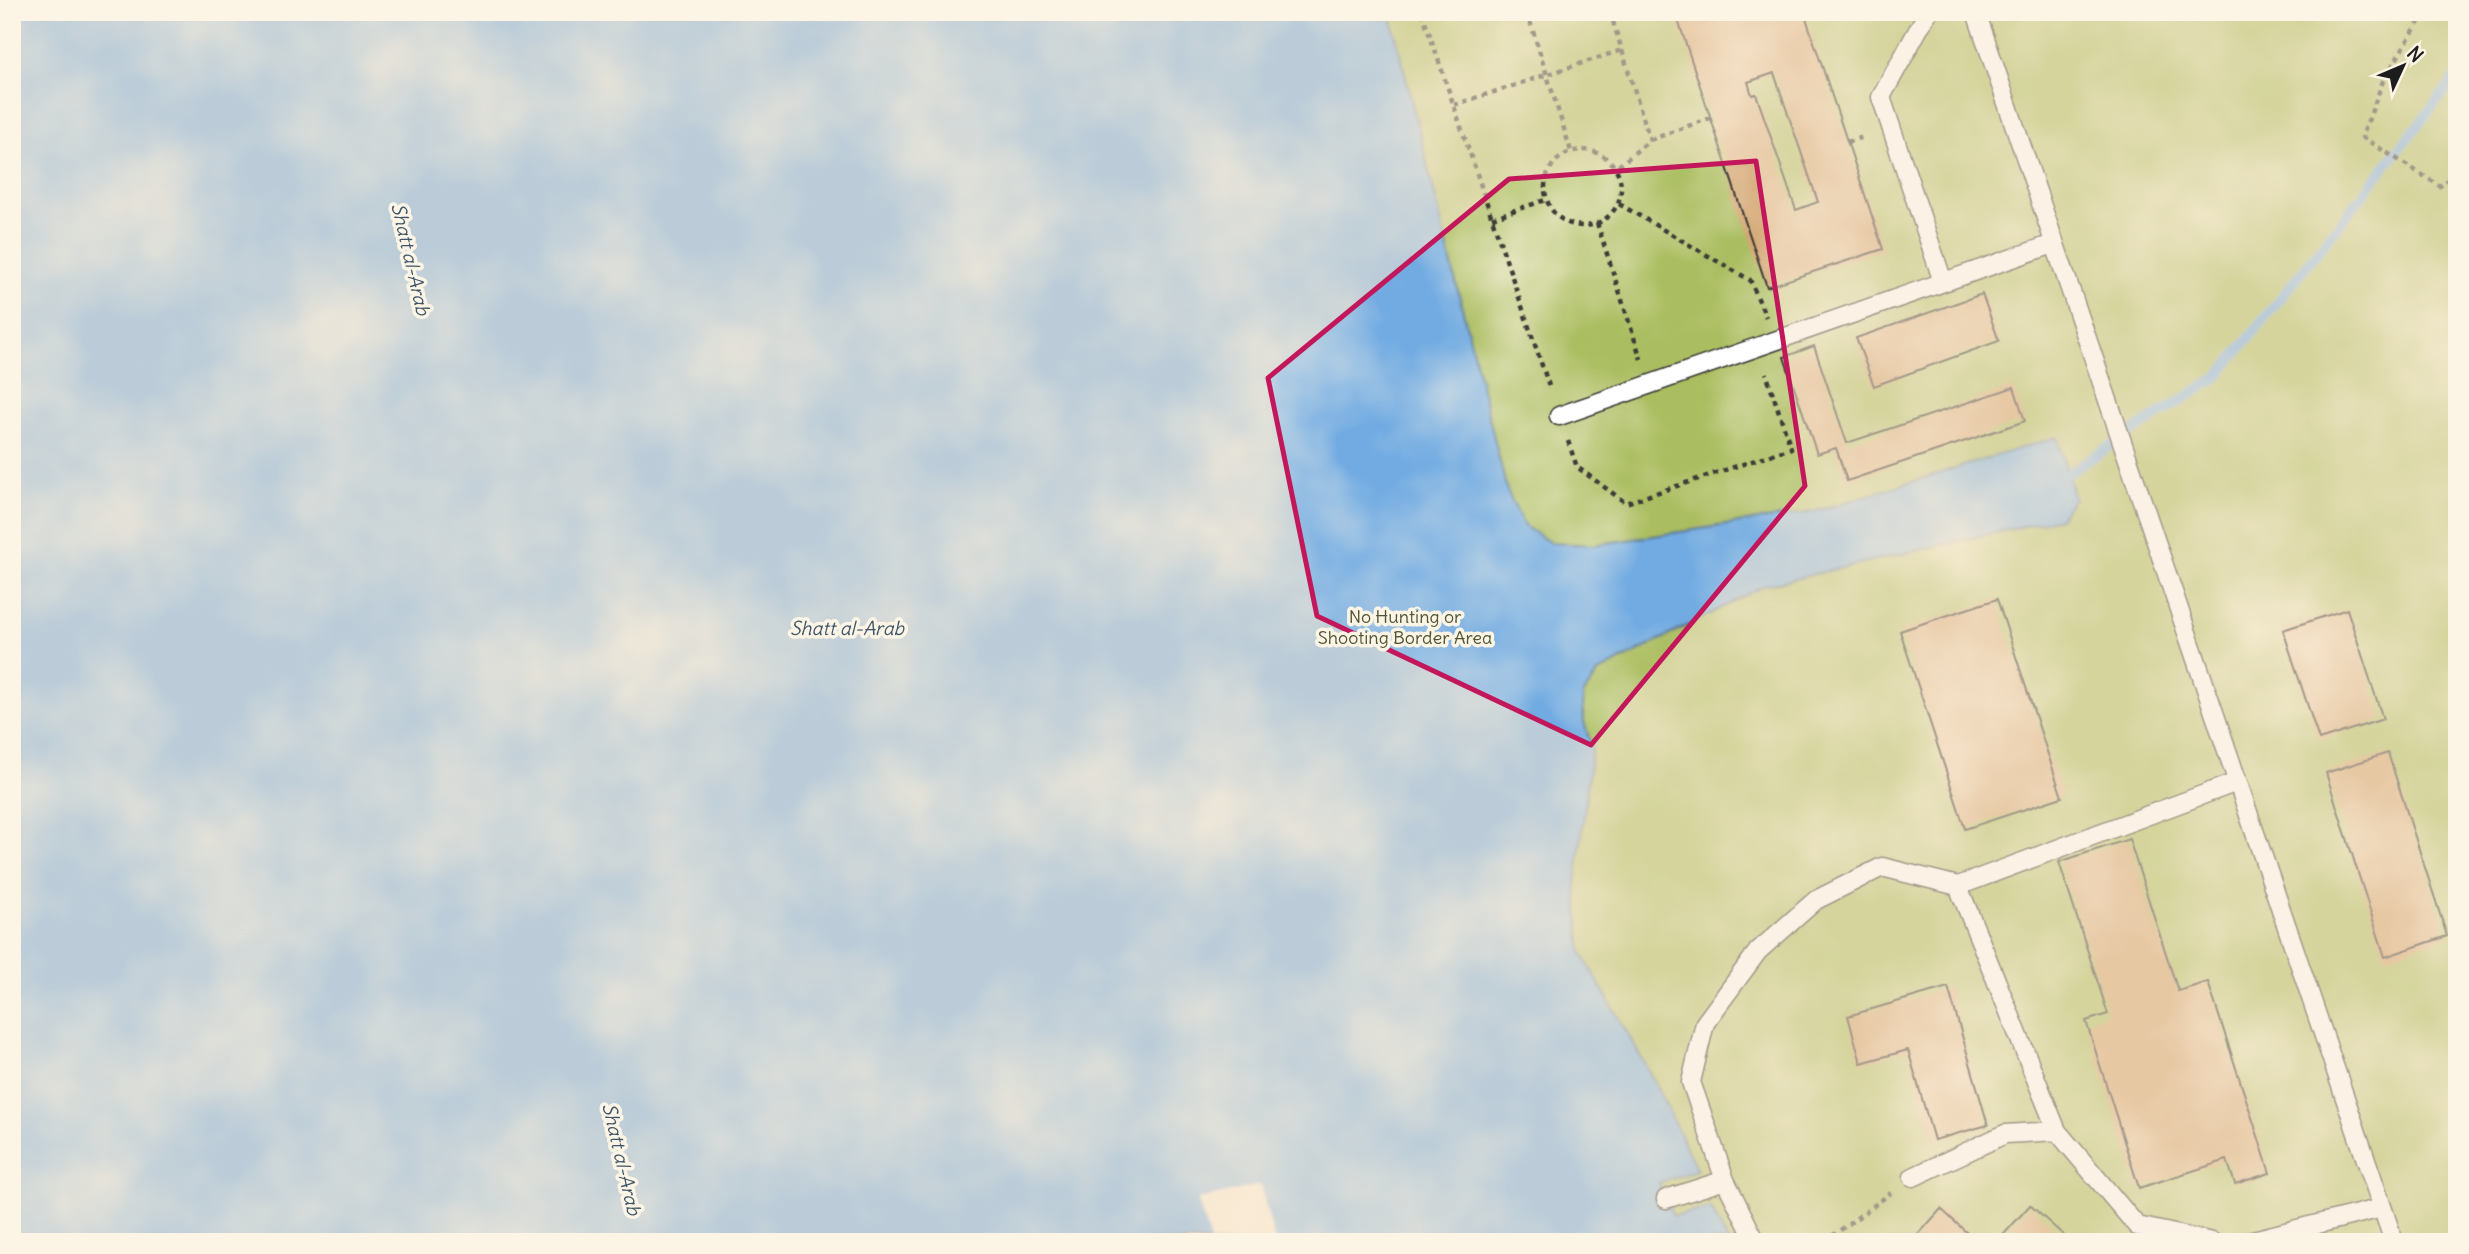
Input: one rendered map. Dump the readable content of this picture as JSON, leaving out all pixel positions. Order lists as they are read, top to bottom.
{
  "water": ["Shatt al-Arab"],
  "parks": ["No Hunting or Shooting Border Area"],
  "north": "top right"
}
